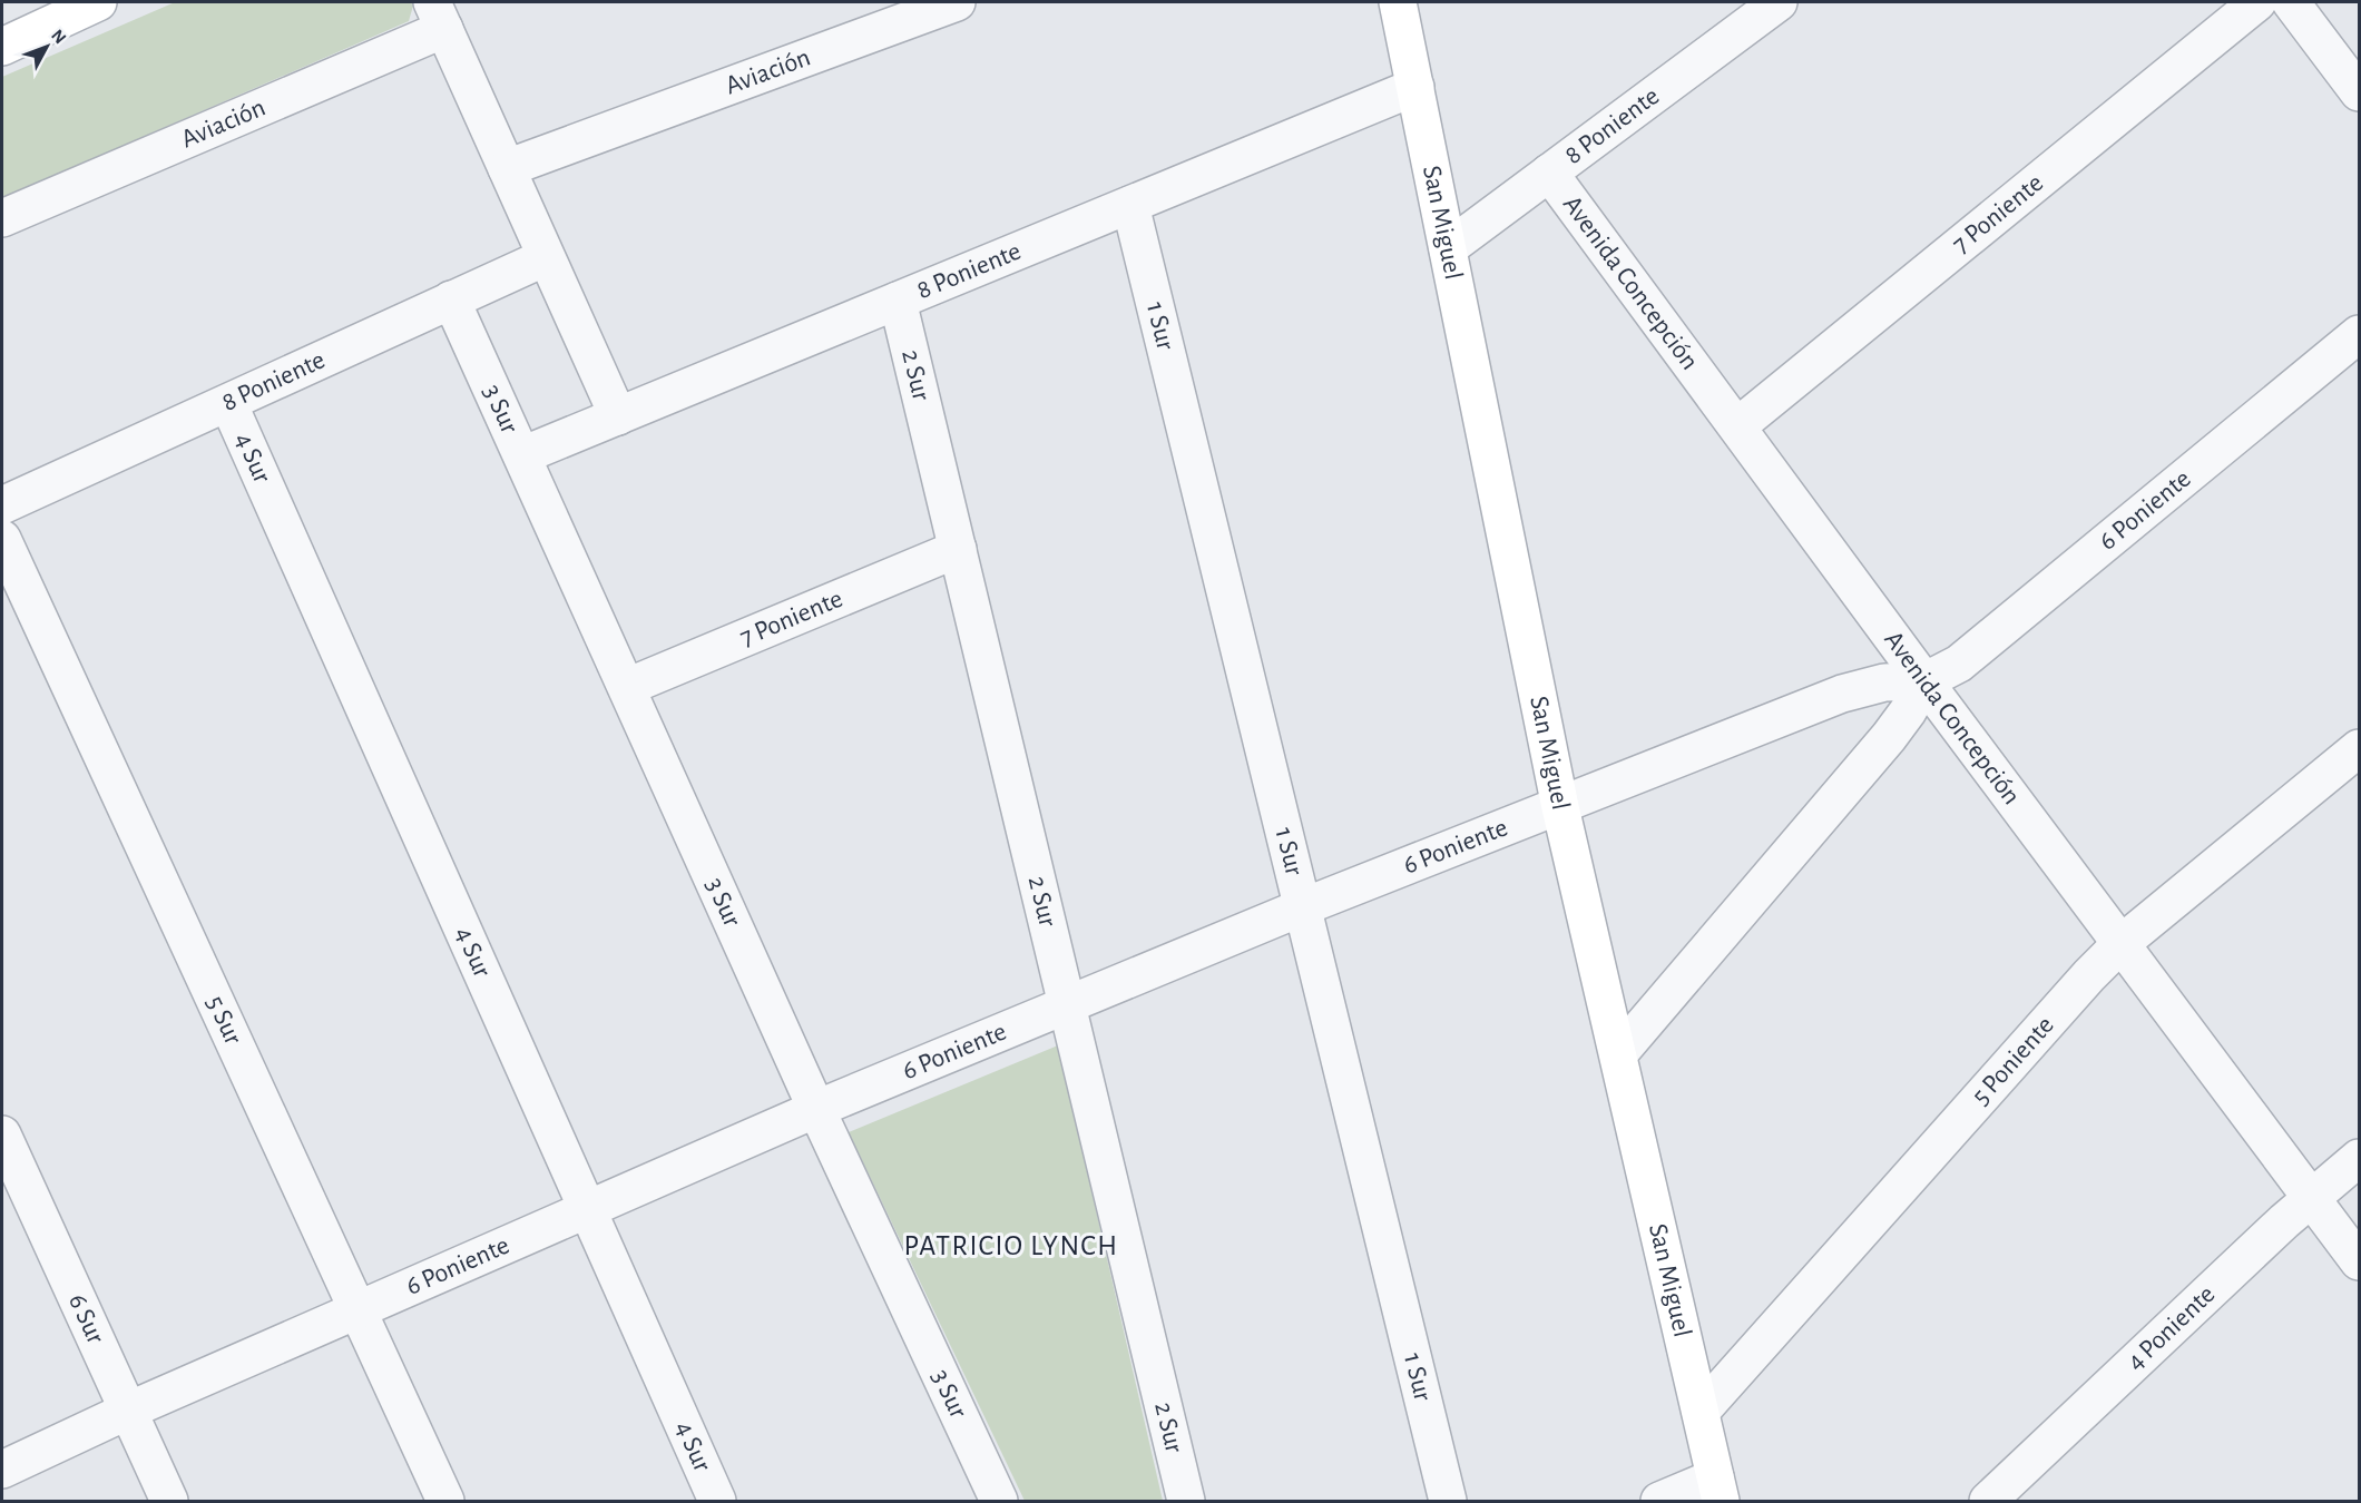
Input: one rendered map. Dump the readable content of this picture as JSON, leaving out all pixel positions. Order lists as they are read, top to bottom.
{
  "streets": {
    "street": [
      "Aviación",
      "8 Poniente",
      "7 Poniente",
      "San Miguel",
      "Avenida Concepción",
      "1 Sur",
      "2 Sur",
      "3 Sur",
      "4 Sur",
      "6 Poniente",
      "5 Sur",
      "5 Poniente",
      "6 Sur",
      "4 Poniente"
    ]
  },
  "crossings": [
    ["8 Poniente", "San Miguel"],
    ["8 Poniente", "Avenida Concepción"],
    ["8 Poniente", "1 Sur"],
    ["8 Poniente", "2 Sur"],
    ["8 Poniente", "3 Sur"],
    ["8 Poniente", "4 Sur"],
    ["7 Poniente", "Avenida Concepción"],
    ["7 Poniente", "2 Sur"],
    ["7 Poniente", "3 Sur"],
    ["San Miguel", "6 Poniente"],
    ["San Miguel", "5 Poniente"],
    ["Avenida Concepción", "6 Poniente"],
    ["Avenida Concepción", "5 Poniente"],
    ["Avenida Concepción", "4 Poniente"],
    ["1 Sur", "6 Poniente"],
    ["2 Sur", "6 Poniente"],
    ["3 Sur", "6 Poniente"],
    ["4 Sur", "6 Poniente"],
    ["6 Poniente", "5 Sur"],
    ["6 Poniente", "6 Sur"]
  ],
  "districts": ["PATRICIO LYNCH"],
  "north": "top right"
}
